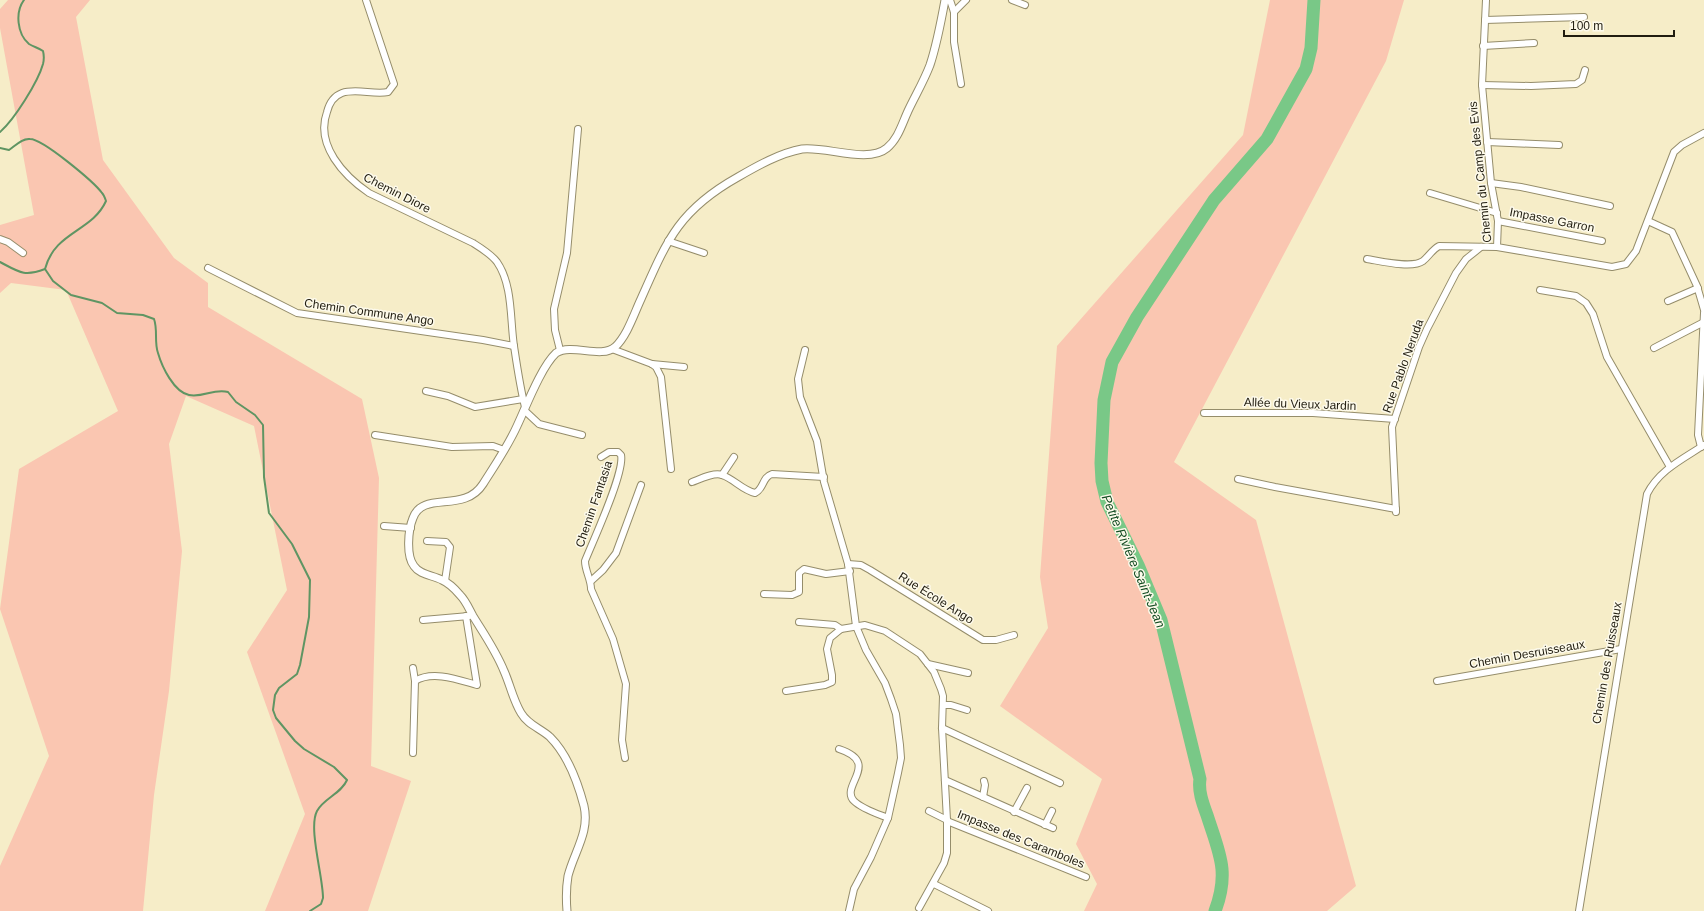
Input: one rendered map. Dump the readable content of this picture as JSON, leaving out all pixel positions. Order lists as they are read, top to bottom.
{
  "streets": {
    "street": [
      "Chemin du Camp des Evis",
      "Chemin Diore",
      "Impasse Garron",
      "Chemin Commune Ango",
      "Rue Pablo Neruda",
      "Allée du Vieux Jardin",
      "Chemin Fantasia",
      "Rue École Ango",
      "Chemin Desruisseaux",
      "Chemin des Ruisseaux",
      "Impasse des Caramboles"
    ]
  },
  "crossings": [
    ["Chemin du Camp des Evis", "Impasse Garron"],
    ["Chemin Diore", "Chemin Commune Ango"],
    ["Rue Pablo Neruda", "Allée du Vieux Jardin"],
    ["Chemin Desruisseaux", "Chemin des Ruisseaux"]
  ],
  "water": ["Petite Rivière Saint-Jean"],
  "scale_bar": "100 m"
}
